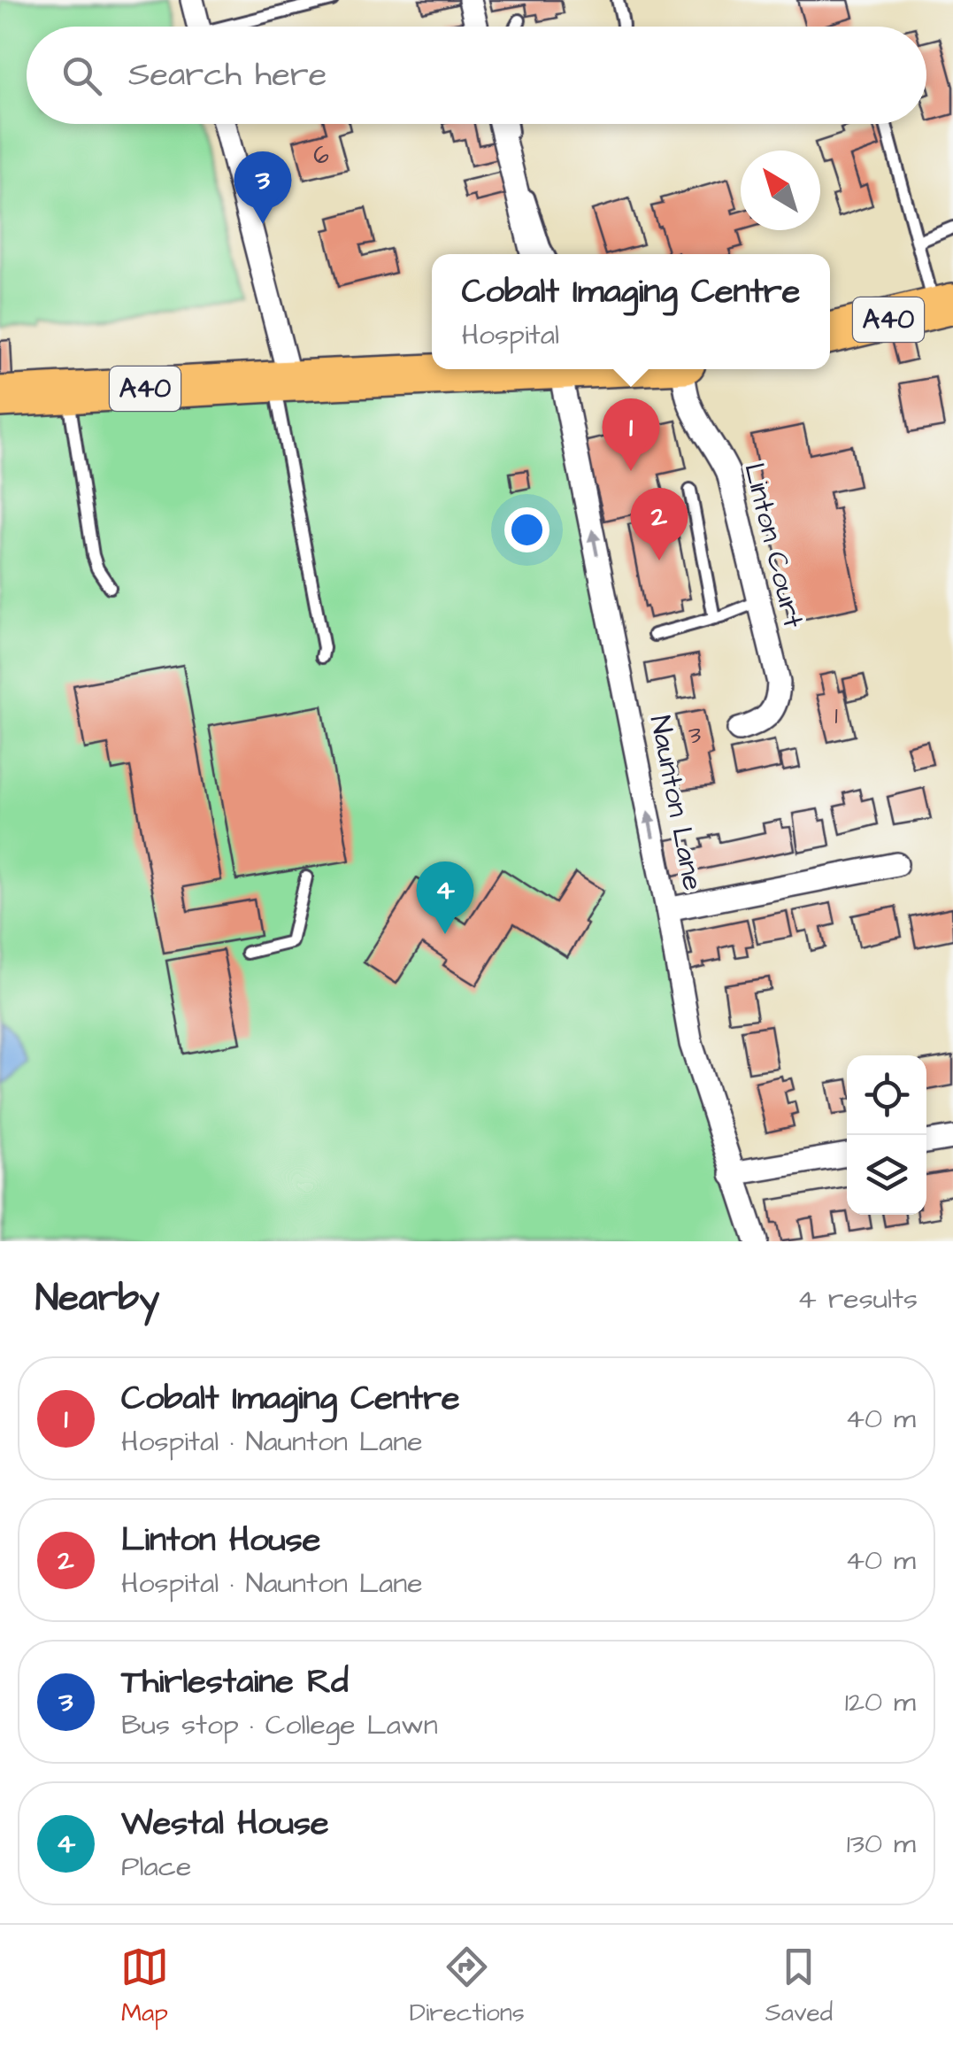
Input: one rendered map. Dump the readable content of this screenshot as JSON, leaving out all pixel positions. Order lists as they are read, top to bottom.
{
  "streets": {
    "highway": ["A40"],
    "street": ["Linton Court", "Naunton Lane"]
  },
  "one_way": ["Naunton Lane"],
  "house_numbers": ["6", "1", "3"],
  "north": "top left",
  "page": {
    "search": "Search here",
    "pins": [
      "3",
      "1",
      "2",
      "4"
    ],
    "popup": ["Cobalt Imaging Centre", "Hospital"],
    "heading": ["Nearby", "4 results"],
    "list": [
      {
        "mark": "1",
        "name": "Cobalt Imaging Centre",
        "note": "Hospital · Naunton Lane",
        "value": "40 m"
      },
      {
        "mark": "2",
        "name": "Linton House",
        "note": "Hospital · Naunton Lane",
        "value": "40 m"
      },
      {
        "mark": "3",
        "name": "Thirlestaine Rd",
        "note": "Bus stop · College Lawn",
        "value": "120 m"
      },
      {
        "mark": "4",
        "name": "Westal House",
        "note": "Place",
        "value": "130 m"
      }
    ],
    "nav": ["Map", "Directions", "Saved"]
  }
}
